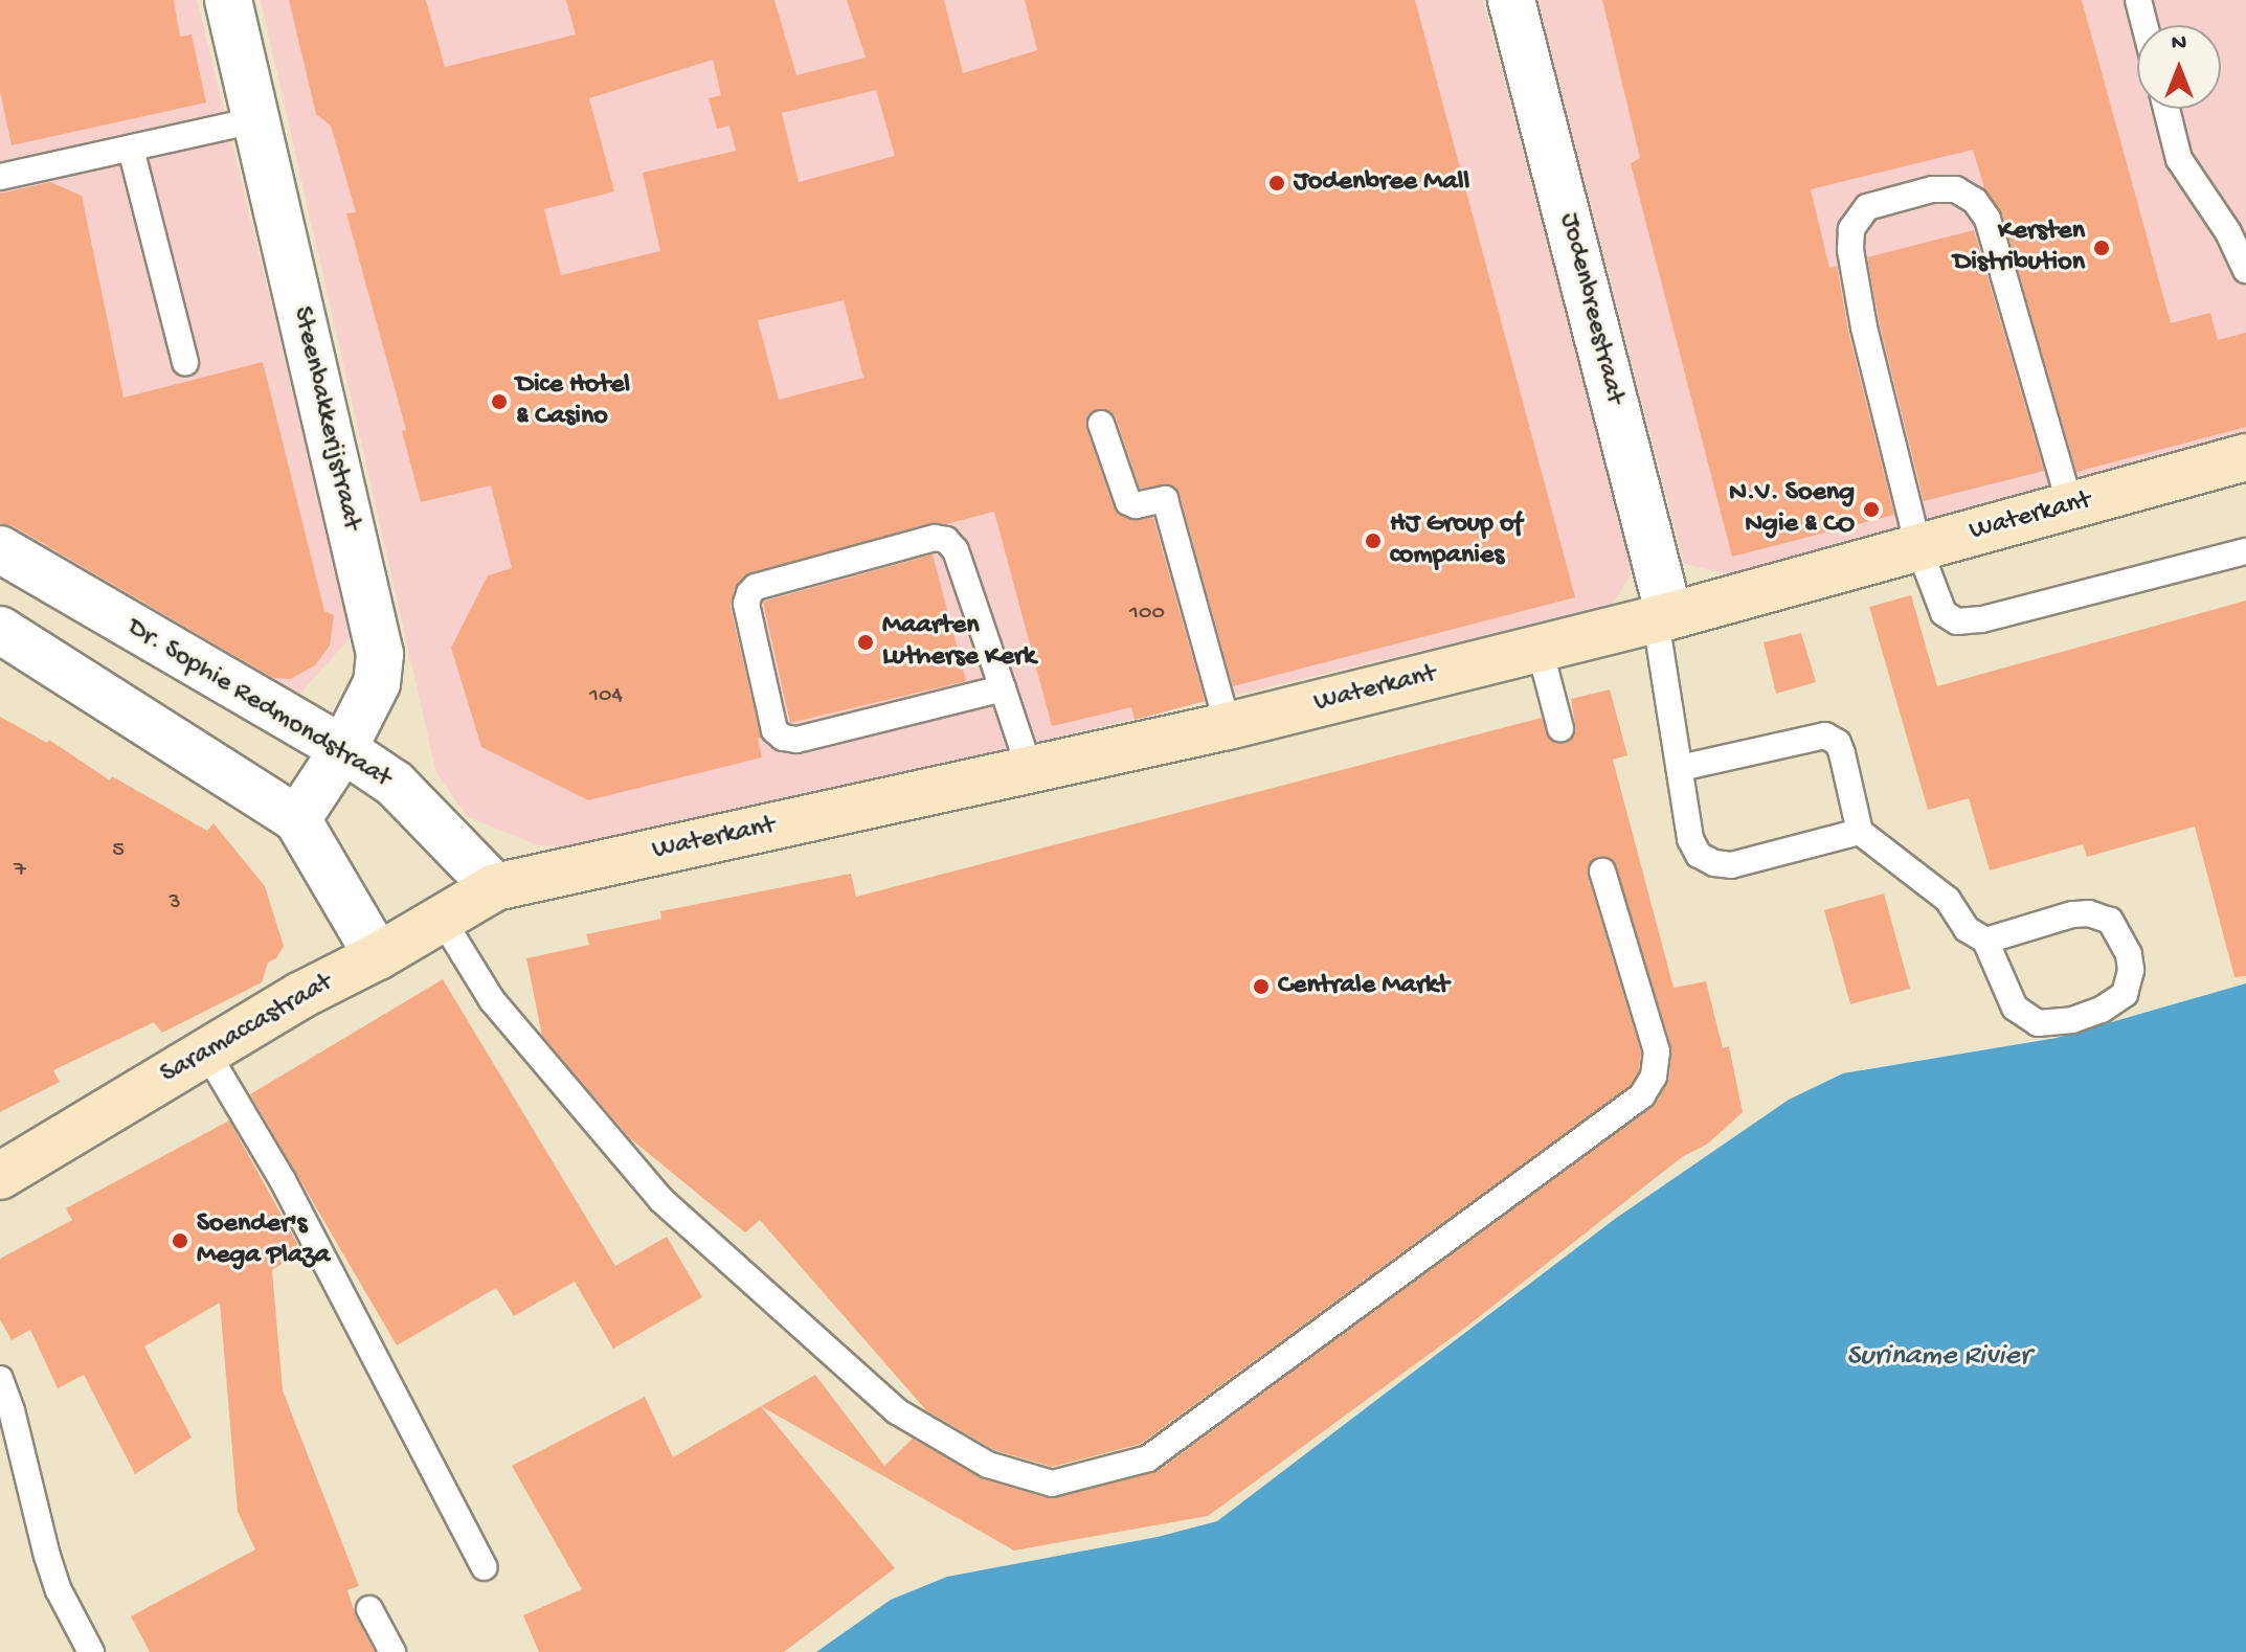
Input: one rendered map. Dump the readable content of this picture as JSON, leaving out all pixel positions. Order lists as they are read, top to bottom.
{
  "streets": {
    "main road": ["Waterkant", "Saramaccastraat"],
    "street": ["Jodenbreestraat", "Steenbakkerijstraat", "Dr. Sophie Redmondstraat"]
  },
  "crossings": [
    ["Jodenbreestraat", "Waterkant"],
    ["Steenbakkerijstraat", "Dr. Sophie Redmondstraat"],
    ["Waterkant", "Dr. Sophie Redmondstraat"],
    ["Waterkant", "Saramaccastraat"],
    ["Dr. Sophie Redmondstraat", "Saramaccastraat"]
  ],
  "water": ["Suriname Rivier"],
  "places": [
    "Jodenbree Mall",
    "Kersten Distribution",
    "Dice Hotel & Casino",
    "N.V. Soeng Ngie & CO",
    "HJ Group of companies",
    "Maarten Lutherse Kerk",
    "Centrale Markt",
    "Soender's Mega Plaza"
  ],
  "house_numbers": [
    "100",
    "104",
    "5",
    "7",
    "3"
  ],
  "north": "top"
}
